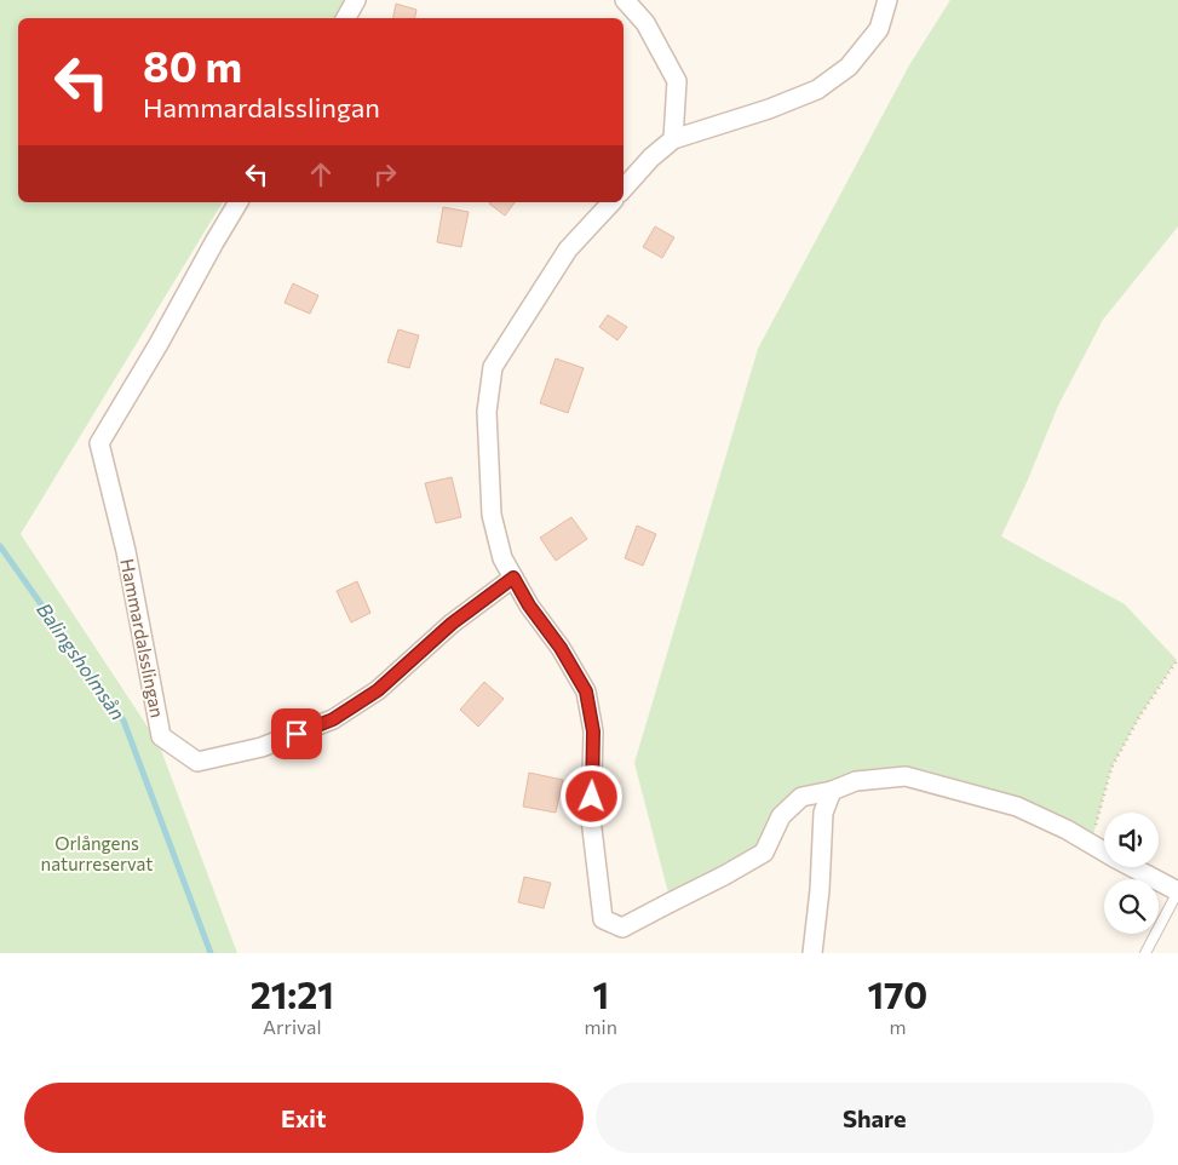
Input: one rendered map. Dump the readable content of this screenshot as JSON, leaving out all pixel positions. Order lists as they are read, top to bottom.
{
  "streets": {
    "street": ["Hammardalsslingan"]
  },
  "water": ["Balingsholmsån"],
  "parks": ["Orlångens naturreservat"],
  "page": {
    "turn": ["80 m", "Hammardalsslingan"],
    "eta": [
      "21:21",
      "Arrival",
      "1",
      "min",
      "170",
      "m"
    ],
    "buttons": ["Exit", "Share"]
  }
}
